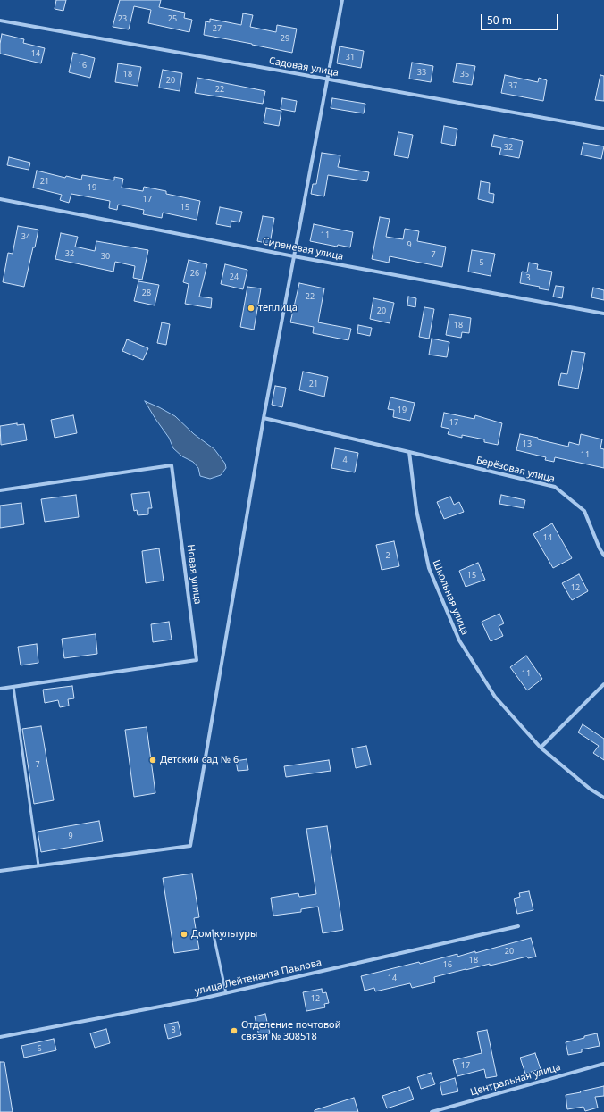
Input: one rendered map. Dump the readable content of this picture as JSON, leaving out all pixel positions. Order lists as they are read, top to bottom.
{
  "streets": {
    "street": [
      "Садовая улица",
      "Сиреневая улица",
      "Берёзовая улица",
      "Новая улица",
      "Школьная улица",
      "улица Лейтенанта Павлова",
      "Центральная улица"
    ]
  },
  "crossings": [
    ["Берёзовая улица", "Школьная улица"]
  ],
  "places": [
    "теплица",
    "Детский сад № 6",
    "Дом культуры",
    "Отделение почтовой связи № 308518"
  ],
  "house_numbers": [
    "23",
    "25",
    "27",
    "29",
    "14",
    "31",
    "16",
    "33",
    "18",
    "35",
    "20",
    "37",
    "22",
    "32",
    "21",
    "19",
    "17",
    "15",
    "11",
    "34",
    "9",
    "32",
    "7",
    "30",
    "5",
    "26",
    "24",
    "3",
    "28",
    "22",
    "20",
    "18",
    "21",
    "19",
    "17",
    "13",
    "11",
    "4",
    "14",
    "2",
    "15",
    "12",
    "11",
    "7",
    "9",
    "20",
    "18",
    "16",
    "14",
    "12",
    "8",
    "6",
    "17"
  ],
  "scale_bar": "50 m"
}
